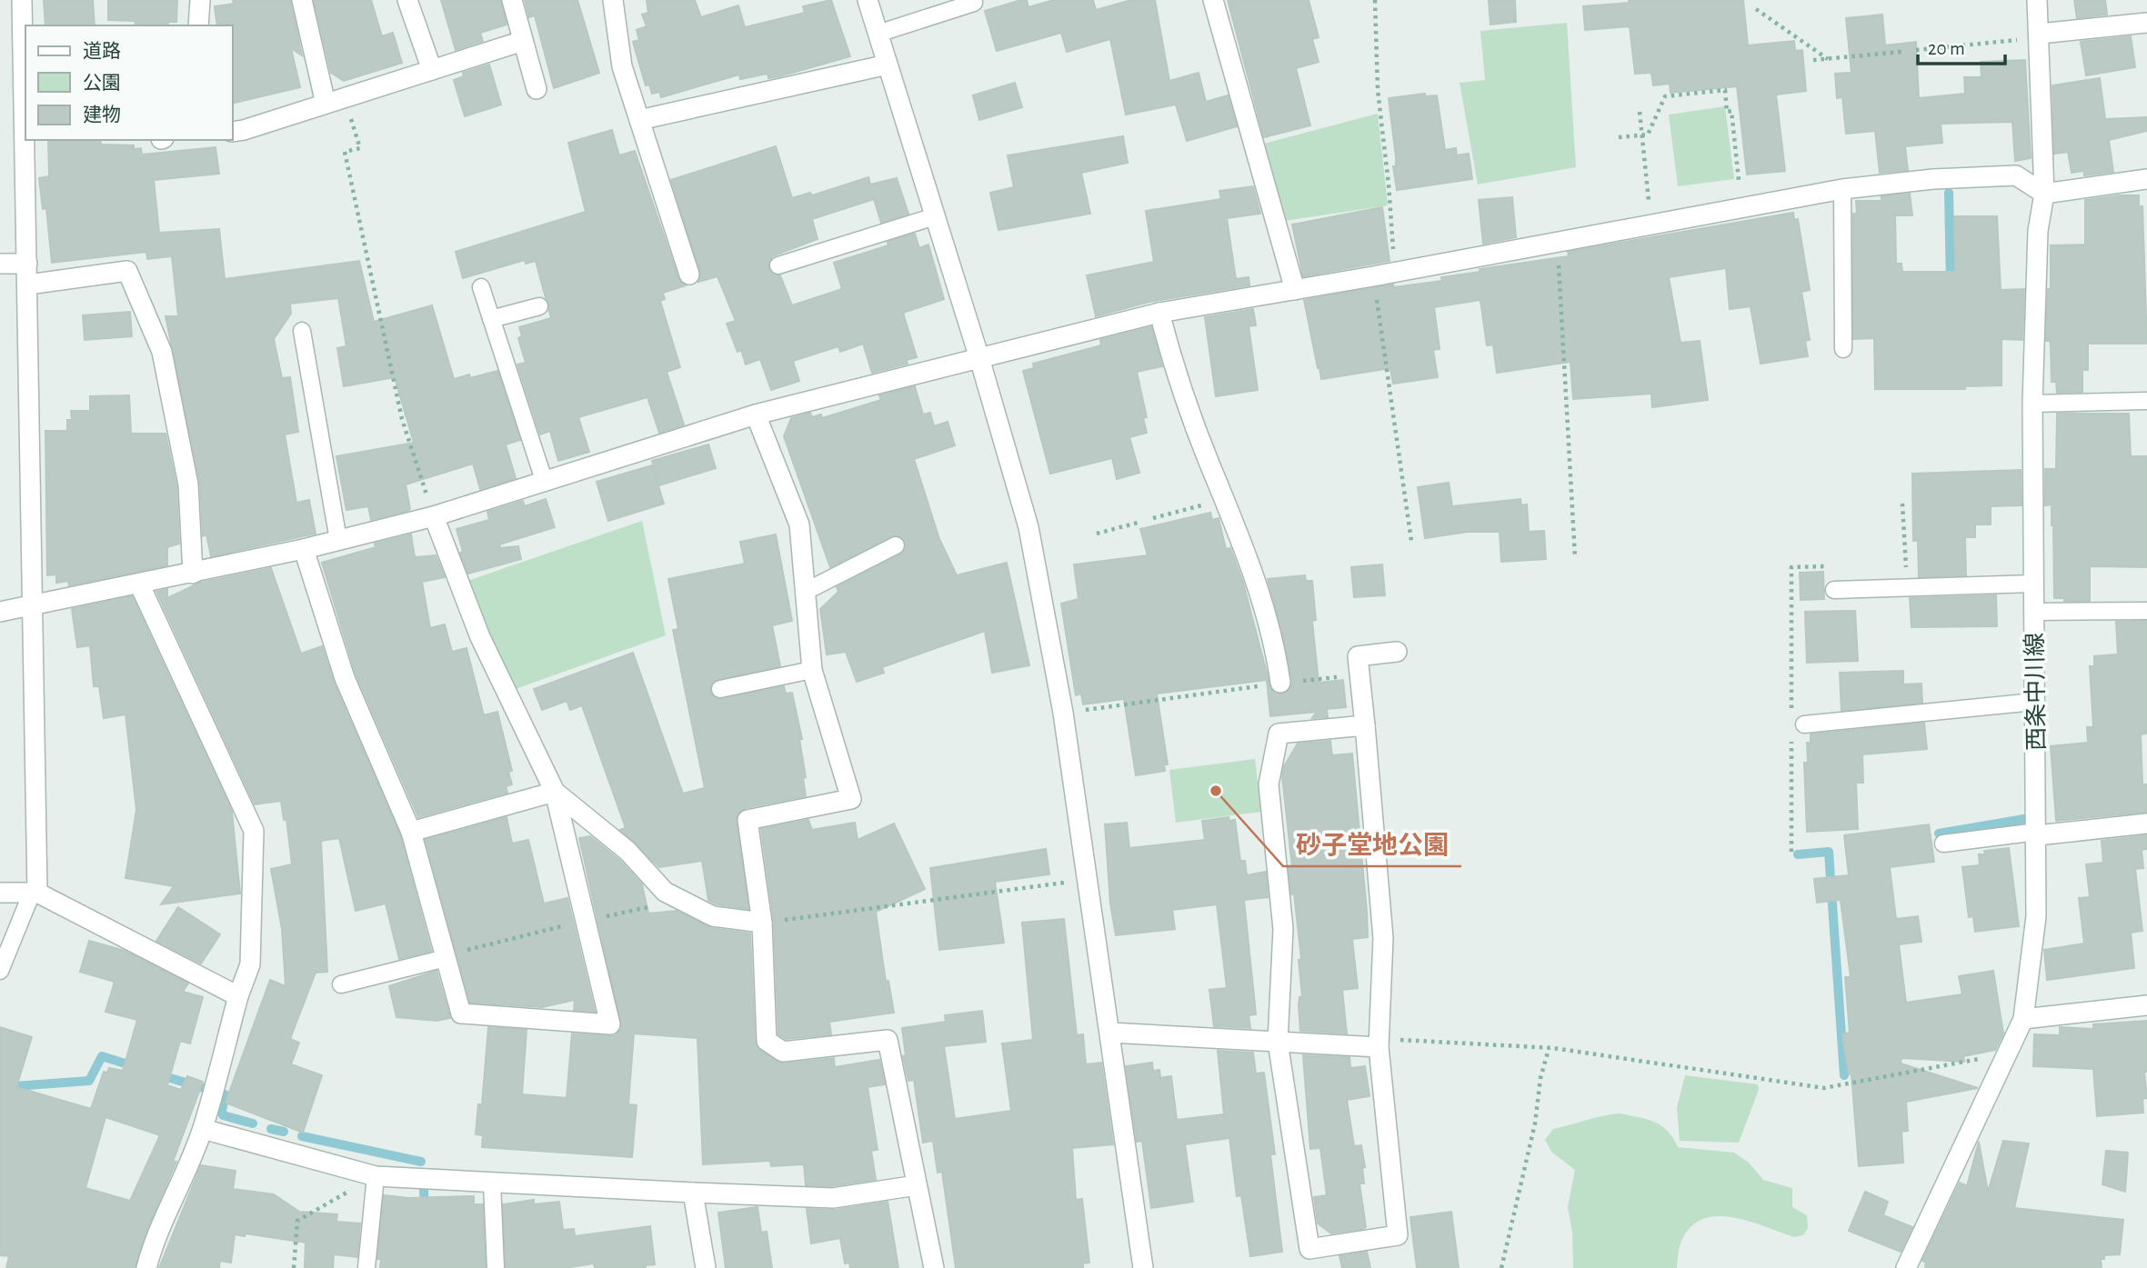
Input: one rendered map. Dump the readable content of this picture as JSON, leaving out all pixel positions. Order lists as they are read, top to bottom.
{
  "streets": {
    "street": ["西条中川線"]
  },
  "places": ["砂子堂地公園"],
  "legend": ["道路", "公園", "建物"],
  "scale_bar": "20 m"
}
